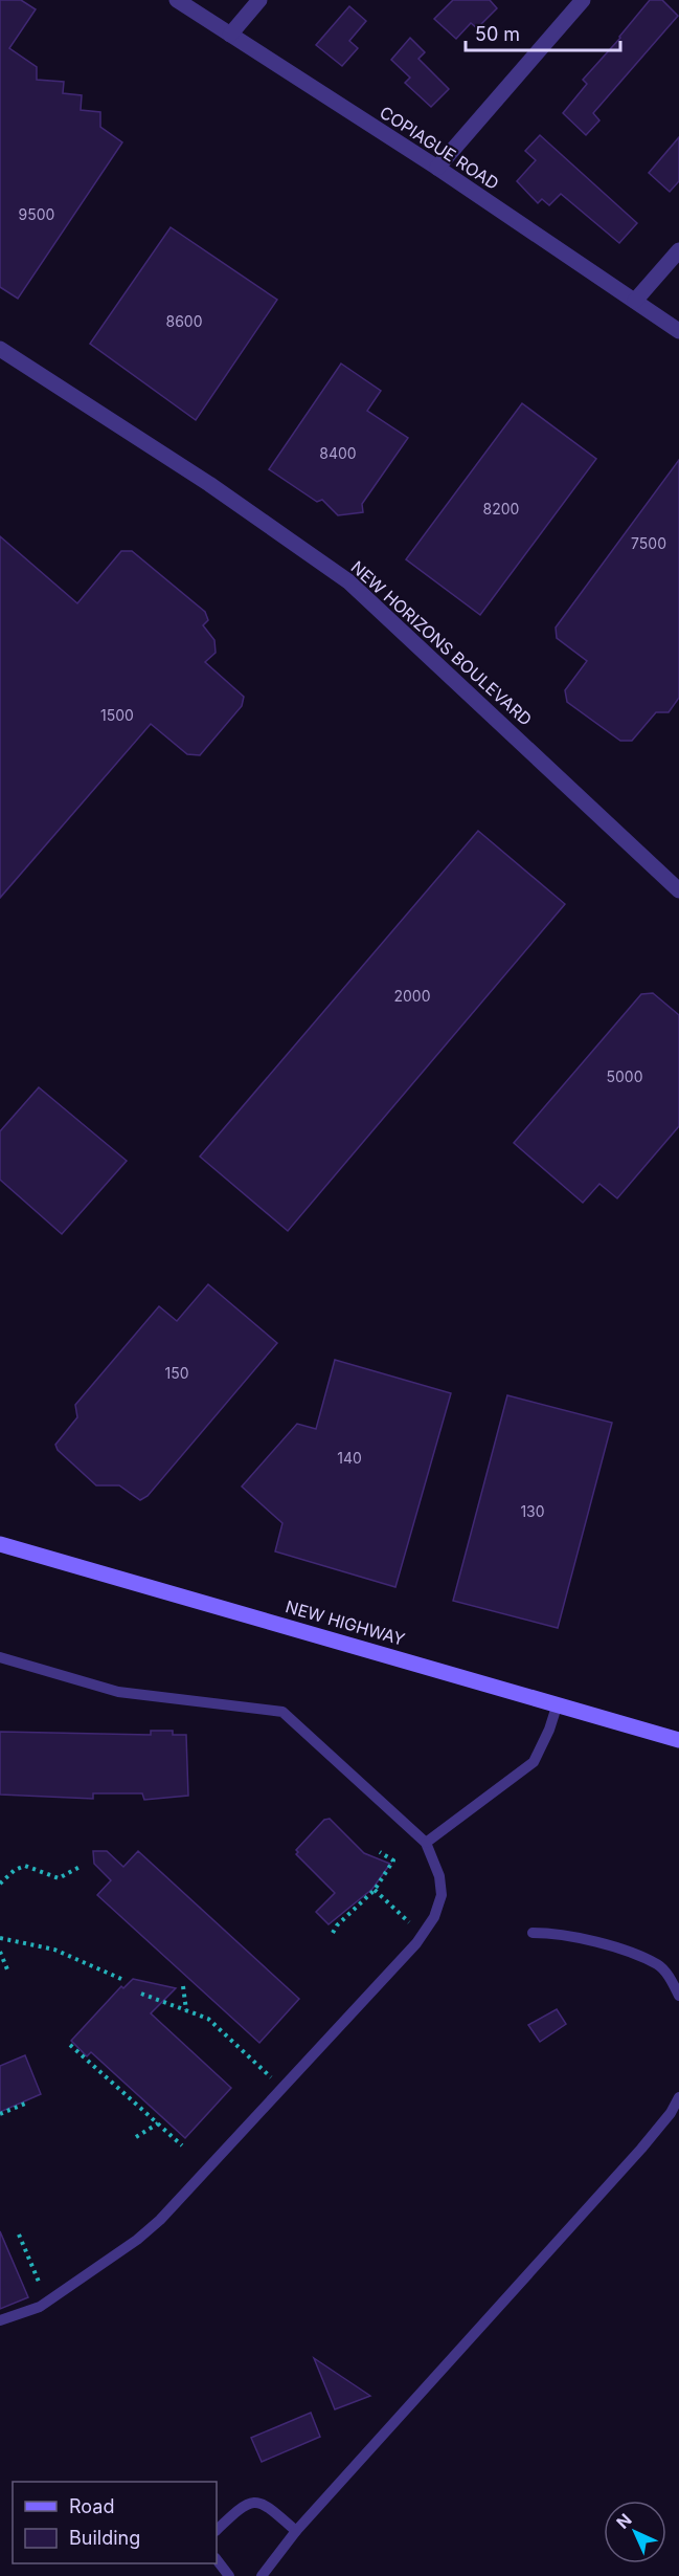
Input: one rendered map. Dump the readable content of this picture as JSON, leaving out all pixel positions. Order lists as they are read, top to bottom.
{
  "streets": {
    "main road": ["NEW HIGHWAY"],
    "street": ["COPIAGUE ROAD", "NEW HORIZONS BOULEVARD"]
  },
  "house_numbers": [
    "9500",
    "8600",
    "8400",
    "8200",
    "7500",
    "1500",
    "2000",
    "5000",
    "150",
    "140",
    "130"
  ],
  "legend": ["Road", "Building"],
  "scale_bar": "50 m",
  "north": "top left"
}
